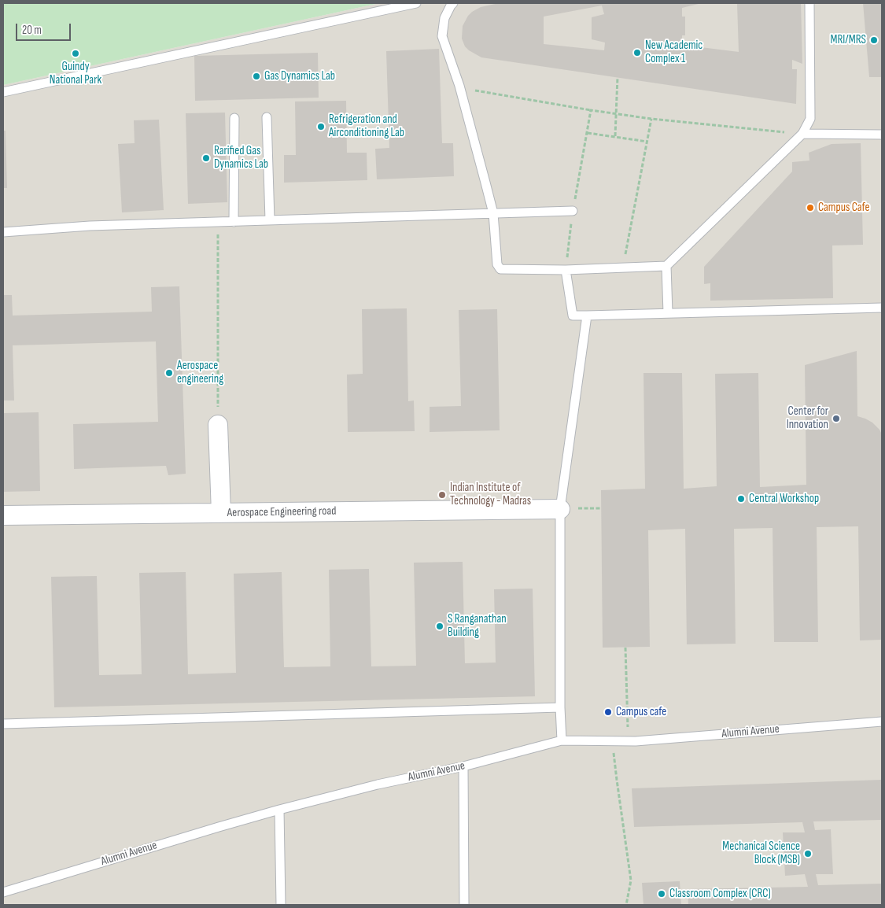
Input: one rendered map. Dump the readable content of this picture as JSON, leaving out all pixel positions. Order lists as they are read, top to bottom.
{
  "streets": {
    "street": ["Aerospace Engineering road"],
    "lane": ["Alumni Avenue"]
  },
  "places": [
    "MRI/MRS",
    "New Academic Complex 1",
    "Guindy National Park",
    "Gas Dynamics Lab",
    "Refrigeration and Airconditioning Lab",
    "Rarified Gas Dynamics Lab",
    "Campus Cafe",
    "Aerospace engineering",
    "Center for Innovation",
    "Indian Institute of Technology - Madras",
    "Central Workshop",
    "S Ranganathan Building",
    "Campus cafe",
    "Mechanical Science Block (MSB)",
    "Classroom Complex (CRC)"
  ],
  "scale_bar": "20 m"
}
